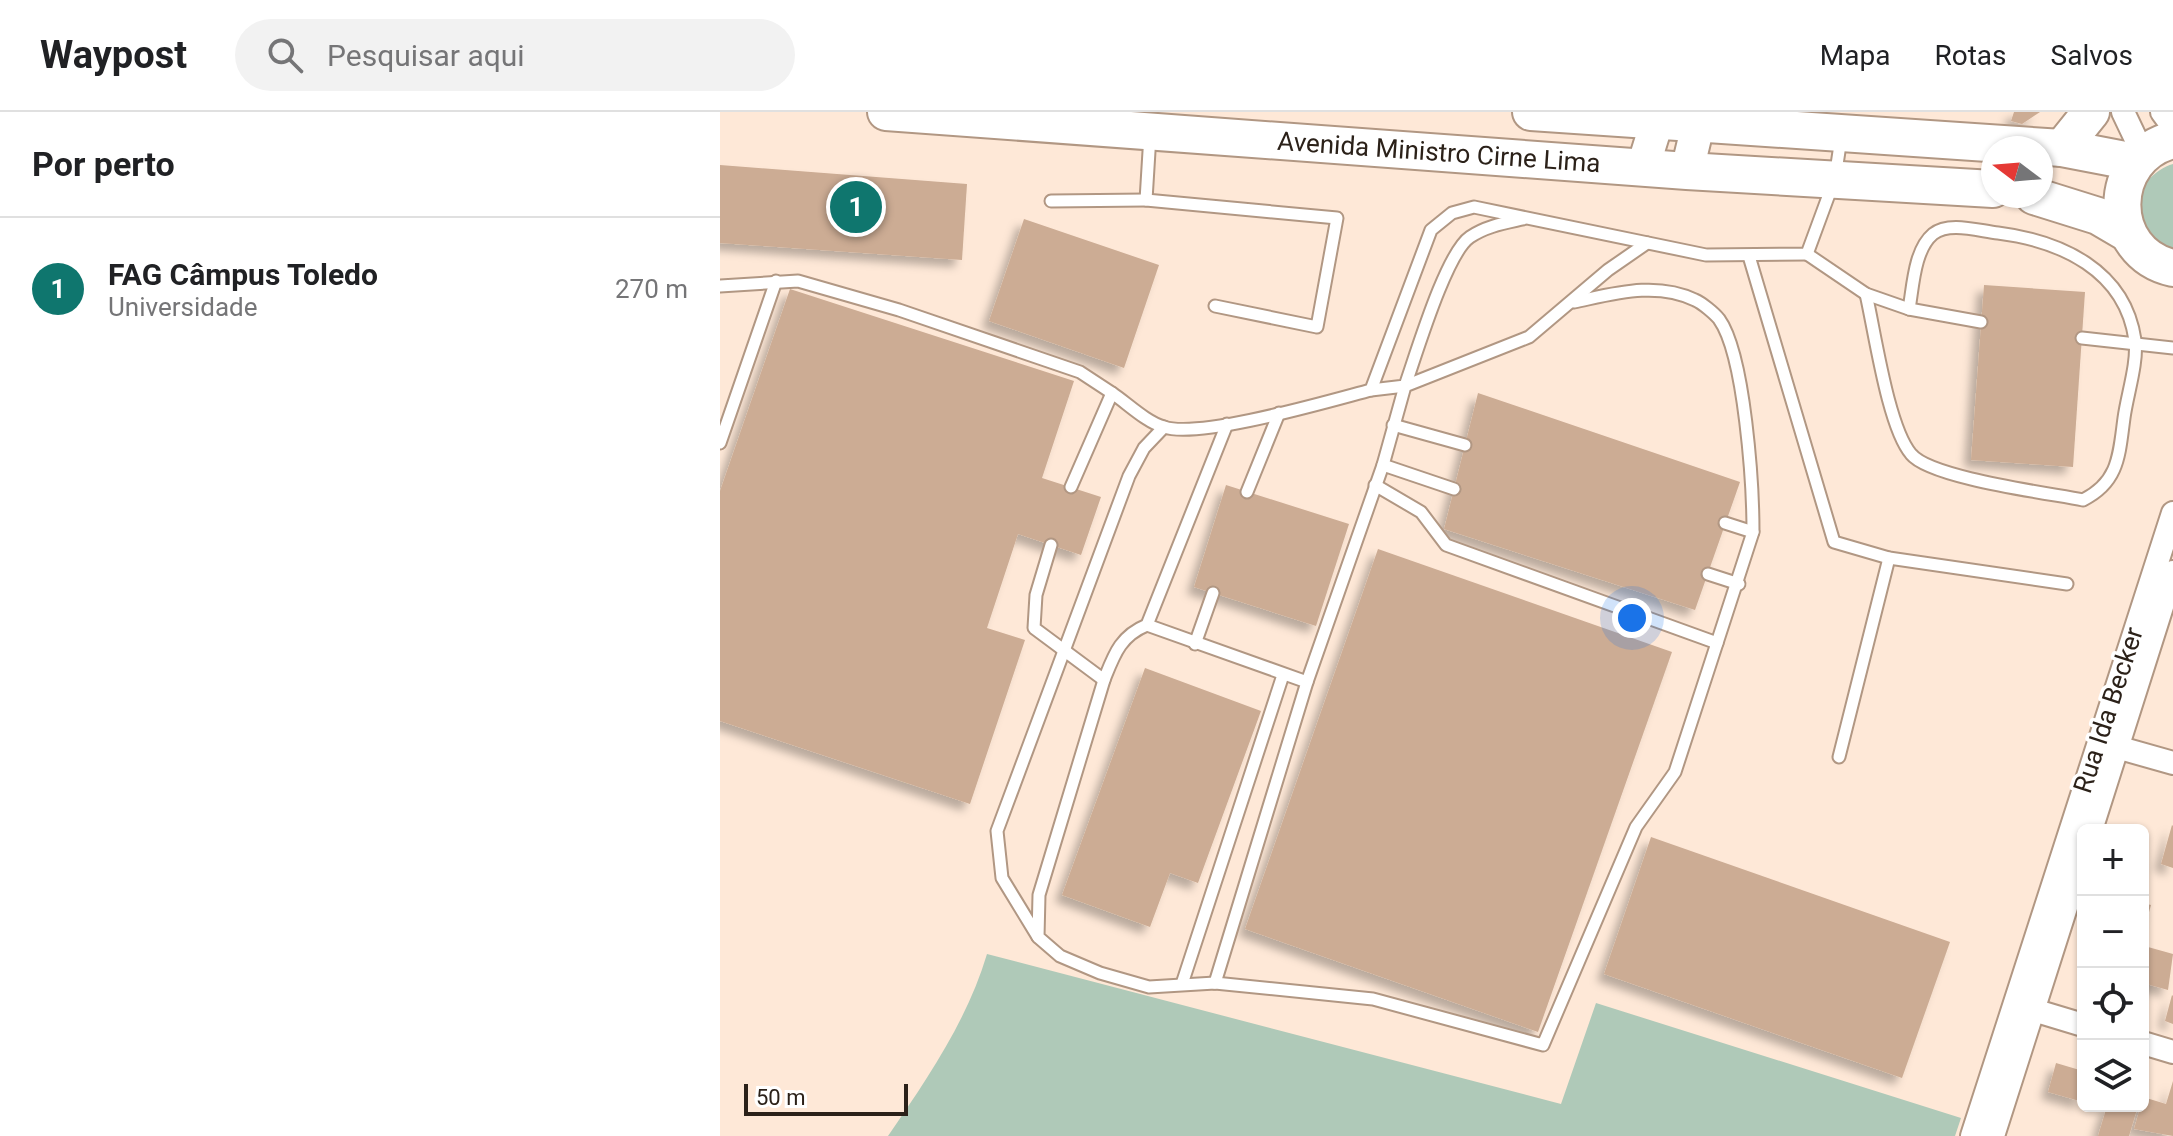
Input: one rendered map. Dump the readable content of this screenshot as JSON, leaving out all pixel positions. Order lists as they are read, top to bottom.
{
  "streets": {
    "main road": ["Avenida Ministro Cirne Lima"],
    "street": ["Rua Ida Becker"]
  },
  "scale_bar": "50 m",
  "north": "left",
  "page": {
    "header": "Waypost",
    "search": "Pesquisar aqui",
    "nav": ["Mapa", "Rotas", "Salvos"],
    "heading": "Por perto",
    "pins": "1",
    "list": [
      {
        "mark": "1",
        "name": "FAG Câmpus Toledo",
        "note": "Universidade",
        "value": "270 m"
      }
    ],
    "map_buttons": ["+", "−"],
    "scale": "50 m"
  }
}
